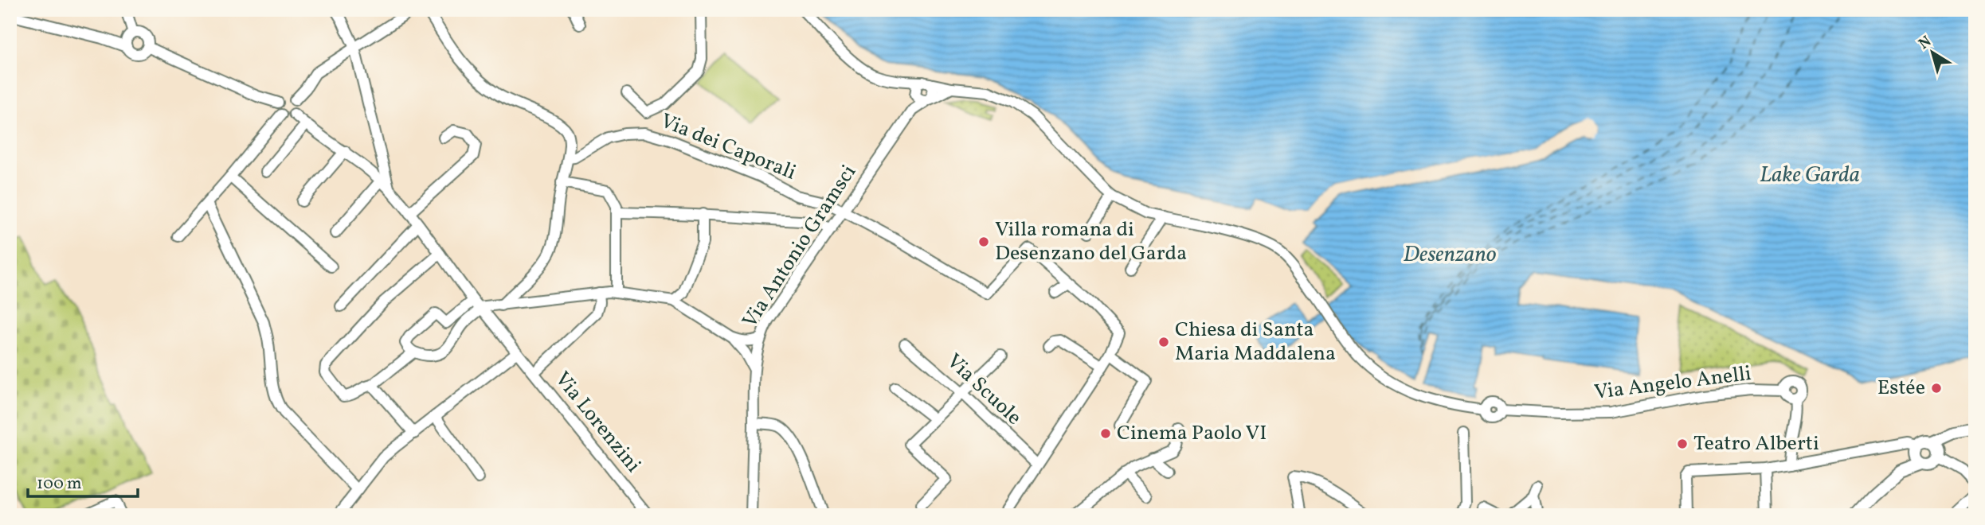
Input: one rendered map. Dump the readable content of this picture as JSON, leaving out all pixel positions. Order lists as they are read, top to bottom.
{
  "streets": {
    "street": [
      "Via dei Caporali",
      "Via Antonio Gramsci",
      "Via Angelo Anelli",
      "Via Scuole",
      "Via Lorenzini"
    ]
  },
  "crossings": [
    ["Via dei Caporali", "Via Antonio Gramsci"]
  ],
  "water": ["Lake Garda", "Desenzano"],
  "places": [
    "Villa romana di Desenzano del Garda",
    "Chiesa di Santa Maria Maddalena",
    "Estée",
    "Cinema Paolo VI",
    "Teatro Alberti"
  ],
  "scale_bar": "100 m",
  "north": "top left"
}
